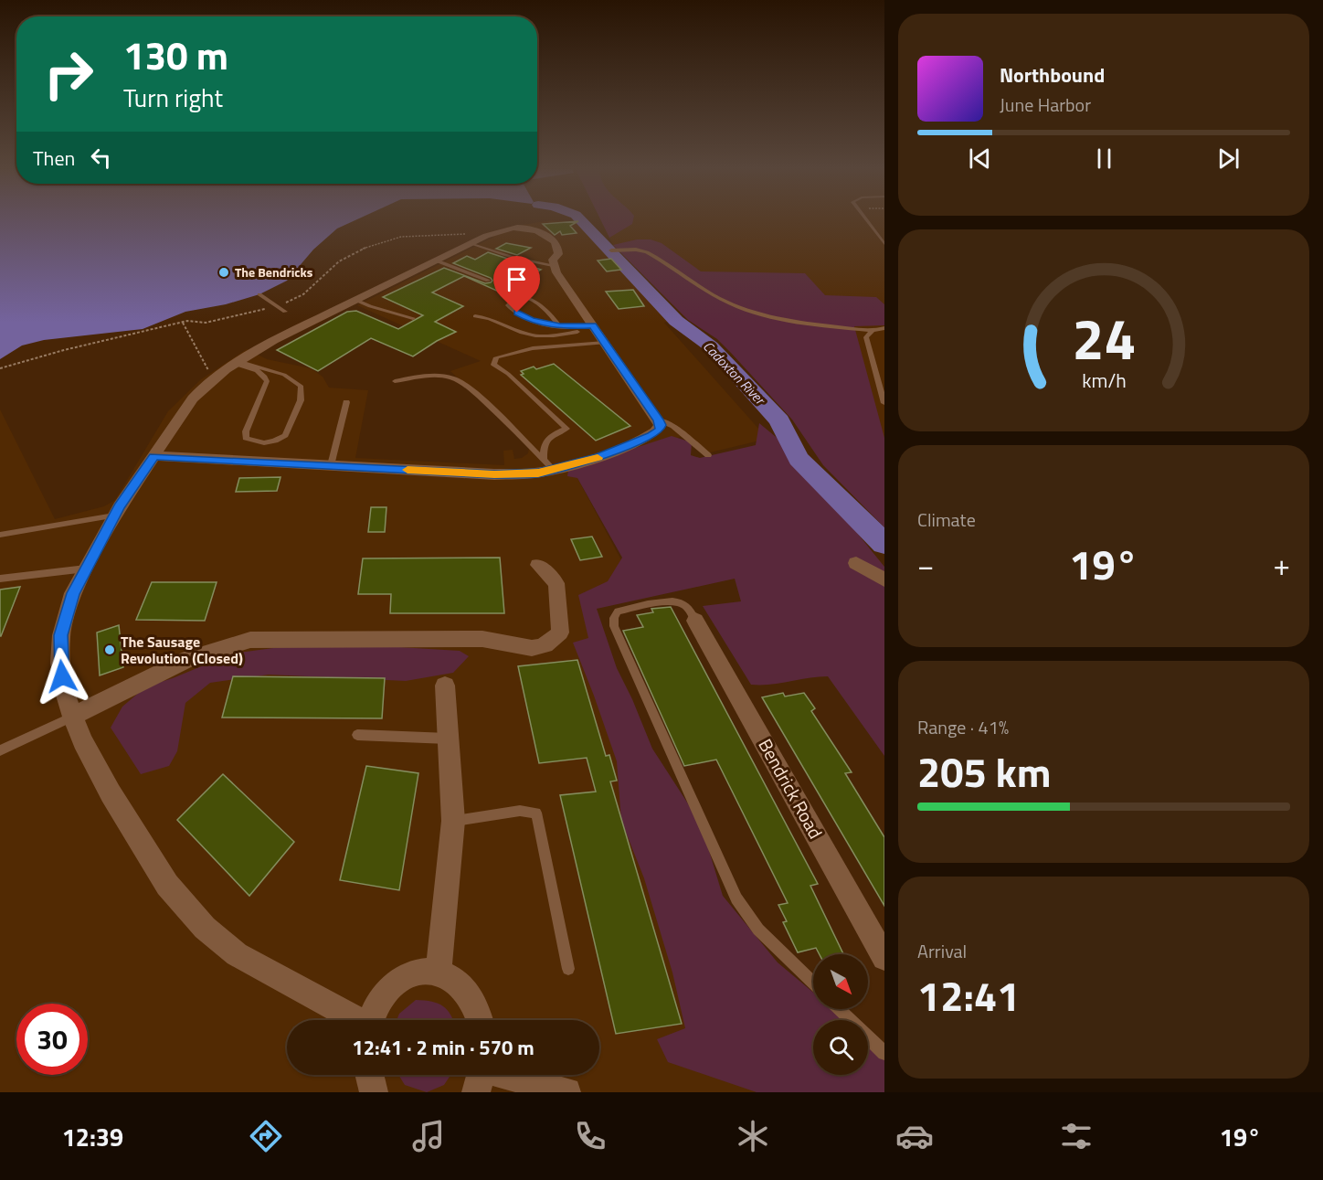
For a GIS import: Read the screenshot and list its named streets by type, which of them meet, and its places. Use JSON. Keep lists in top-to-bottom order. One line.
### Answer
{"streets":{"street":["Bendrick Road"]},"water":["Cadoxton River"],"places":["The Bendricks","The Sausage Revolution (Closed)"],"north":"bottom right","page":{"turn":["130 m","Turn right"],"song":["Northbound","June Harbor"],"then":"Then","tile":["Climate",["Range · 41%","205 km"],["Arrival","12:41"]],"heat":["−","19°","+"],"limit":"30","trip":"12:41 · 2 min · 570 m","tabs":["12:39","19°"],"gauge":["24","km/h"]}}
